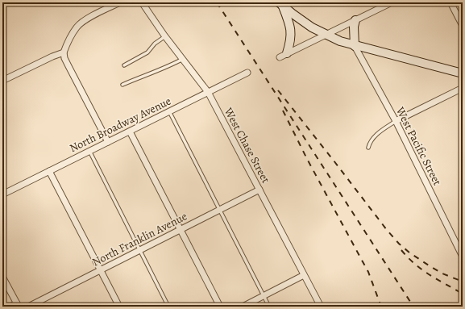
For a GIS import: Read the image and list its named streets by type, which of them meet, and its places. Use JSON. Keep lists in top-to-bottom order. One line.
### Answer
{"streets":{"street":["North Broadway Avenue","West Chase Street","West Pacific Street","North Franklin Avenue"]},"crossings":[["North Broadway Avenue","West Chase Street"],["West Chase Street","North Franklin Avenue"]]}
